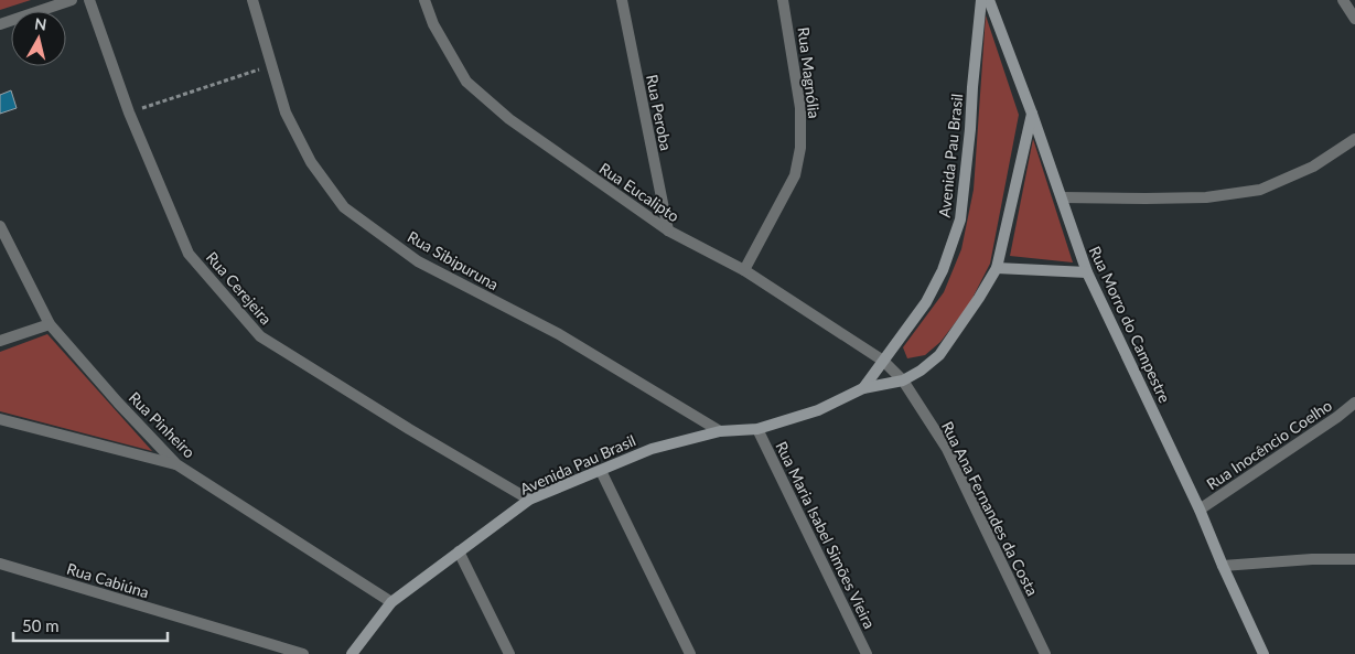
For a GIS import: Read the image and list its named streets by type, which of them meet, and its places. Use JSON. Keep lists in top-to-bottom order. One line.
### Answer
{"streets":{"street":["Rua Magnólia","Rua Peroba","Avenida Pau Brasil","Rua Eucalipto","Rua Sibipuruna","Rua Cerejeira","Rua Morro do Campestre","Rua Pinheiro","Rua Inocêncio Coelho","Rua Ana Fernandes da Costa","Rua Maria Isabel Simões Vieira","Rua Cabiúna"]},"crossings":[["Rua Magnólia","Rua Eucalipto"],["Rua Peroba","Rua Eucalipto"],["Avenida Pau Brasil","Rua Eucalipto"],["Avenida Pau Brasil","Rua Sibipuruna"],["Avenida Pau Brasil","Rua Cerejeira"],["Avenida Pau Brasil","Rua Morro do Campestre"],["Avenida Pau Brasil","Rua Pinheiro"],["Avenida Pau Brasil","Rua Ana Fernandes da Costa"],["Avenida Pau Brasil","Rua Maria Isabel Simões Vieira"],["Rua Eucalipto","Rua Ana Fernandes da Costa"],["Rua Morro do Campestre","Rua Inocêncio Coelho"]],"scale_bar":"50 m","north":"top"}
